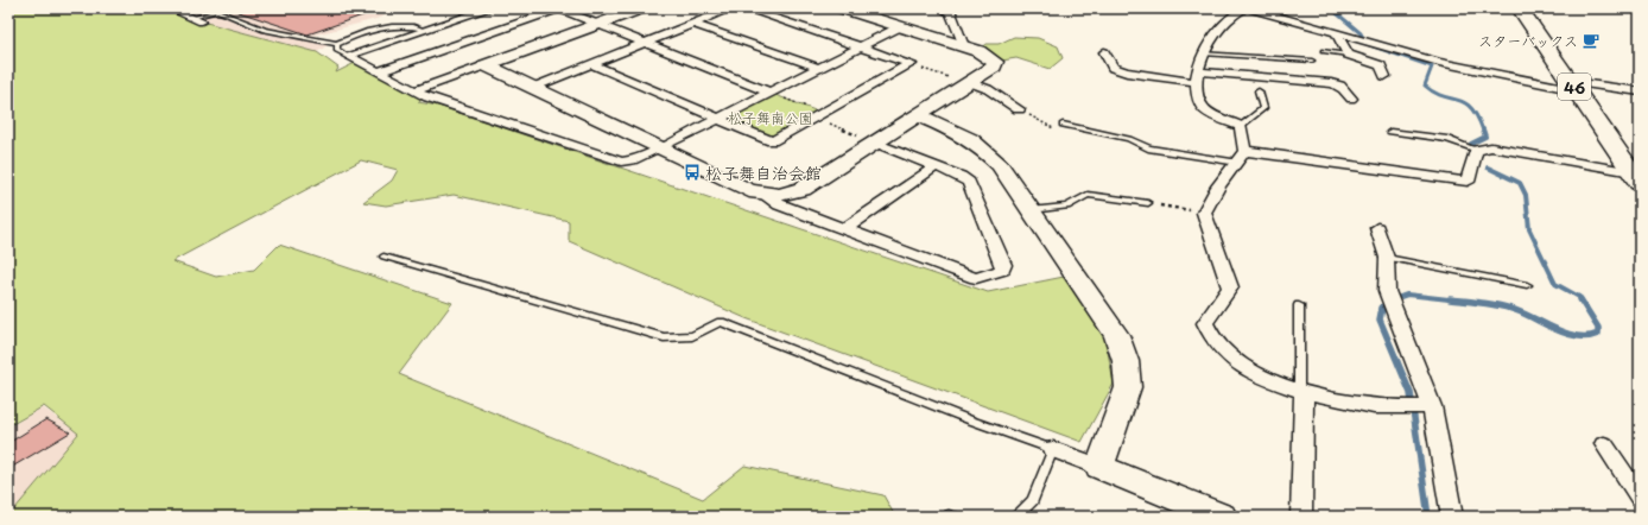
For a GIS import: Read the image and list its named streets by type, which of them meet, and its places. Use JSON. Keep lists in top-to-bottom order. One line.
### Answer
{"streets":{"main road":["46"]},"parks":["松子舞南公園"],"places":{"cafe":["スターバックス"],"bus stop":["松子舞自治会館"]}}
